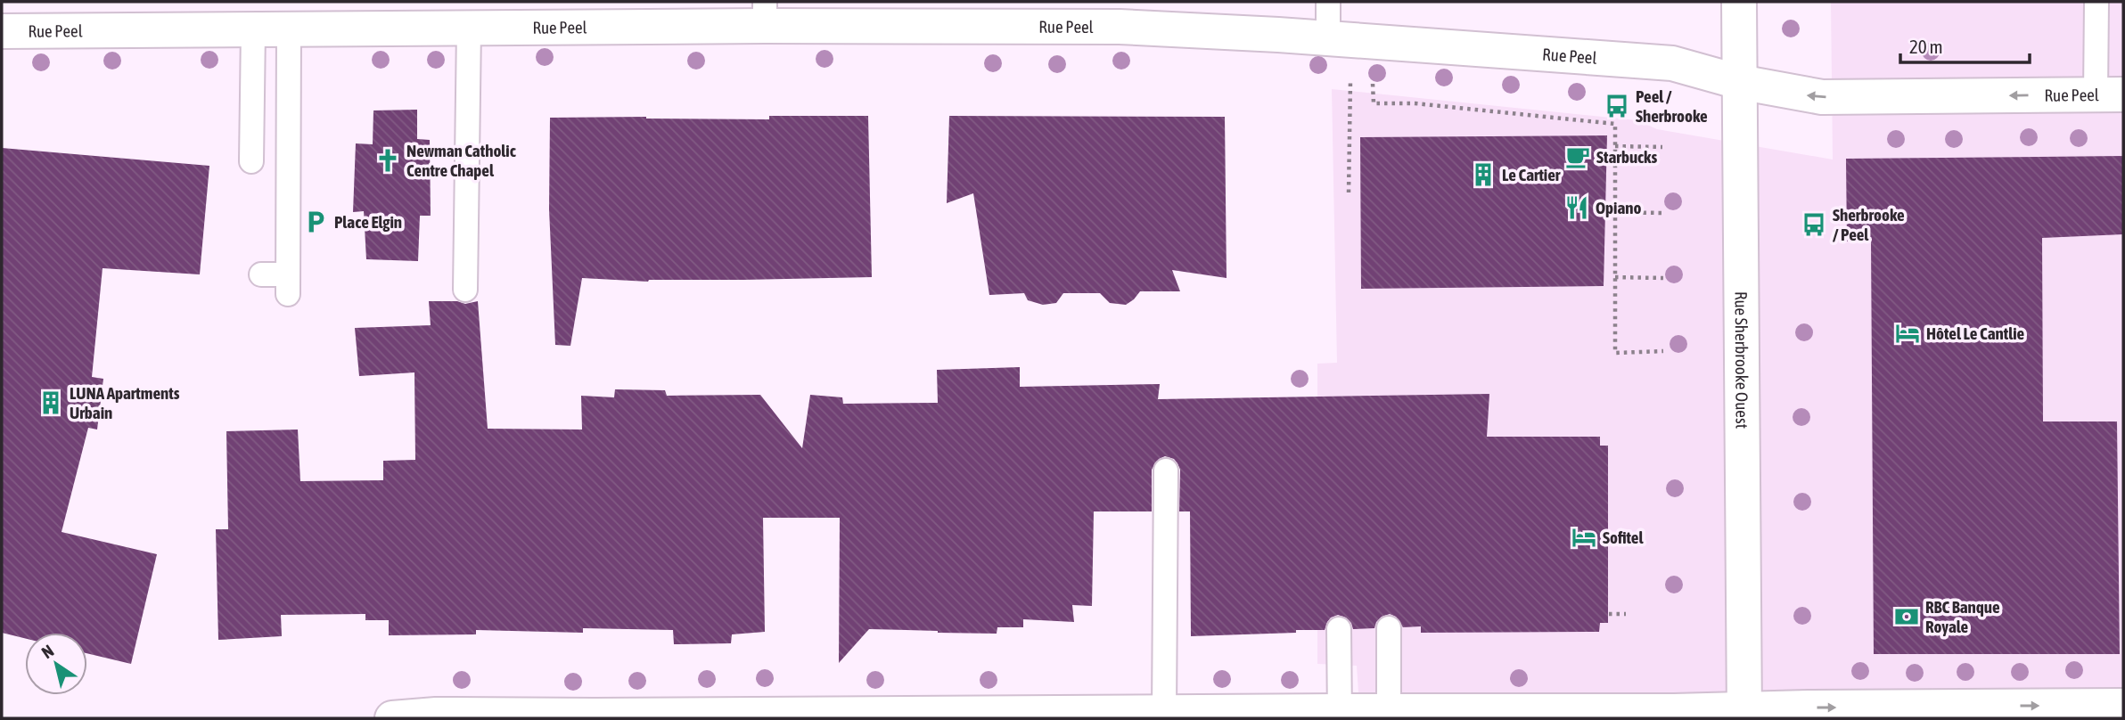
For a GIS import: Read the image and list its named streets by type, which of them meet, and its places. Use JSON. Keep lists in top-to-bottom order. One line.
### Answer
{"streets":{"street":["Rue Peel","Rue Sherbrooke Ouest"]},"crossings":[["Rue Peel","Rue Sherbrooke Ouest"]],"places":{"bus stop":["Peel / Sherbrooke","Sherbrooke / Peel"],"cafe":["Starbucks"],"church":["Newman Catholic Centre Chapel"],"building":["Le Cartier","LUNA Apartments Urbain"],"restaurant":["Opiano"],"parking":["Place Elgin"],"hotel":["Hôtel Le Cantlie","Sofitel"],"bank":["RBC Banque Royale"]},"scale_bar":"20 m","north":"top left"}
